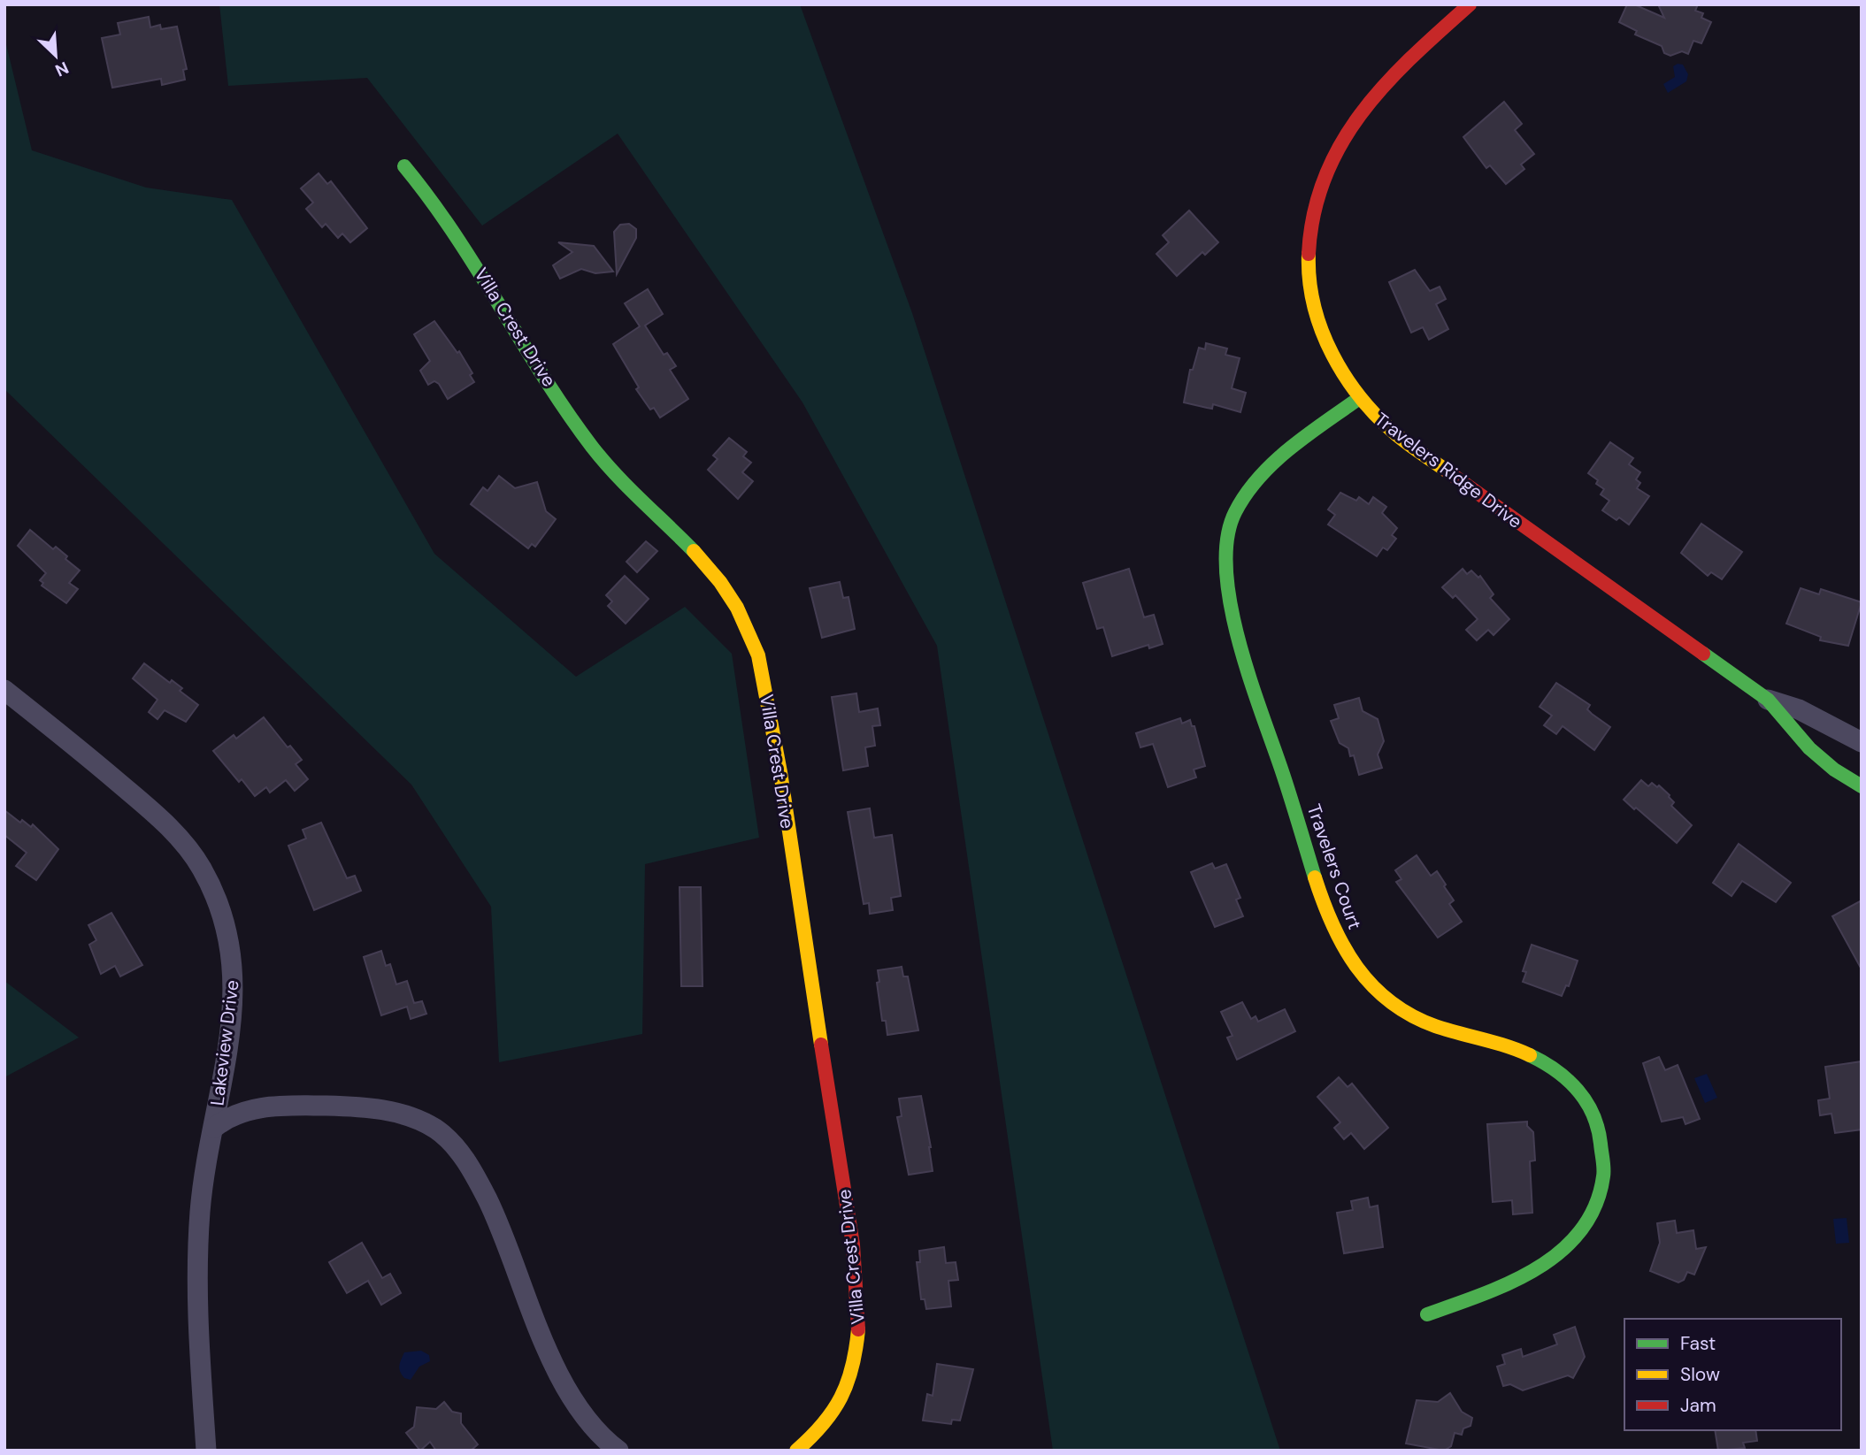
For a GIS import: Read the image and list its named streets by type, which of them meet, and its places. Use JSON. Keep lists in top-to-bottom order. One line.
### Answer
{"streets":{"street":["Villa Crest Drive","Travelers Ridge Drive","Travelers Court","Lakeview Drive"]},"crossings":[["Travelers Ridge Drive","Travelers Court"]],"legend":["Fast","Slow","Jam"],"north":"bottom right"}
